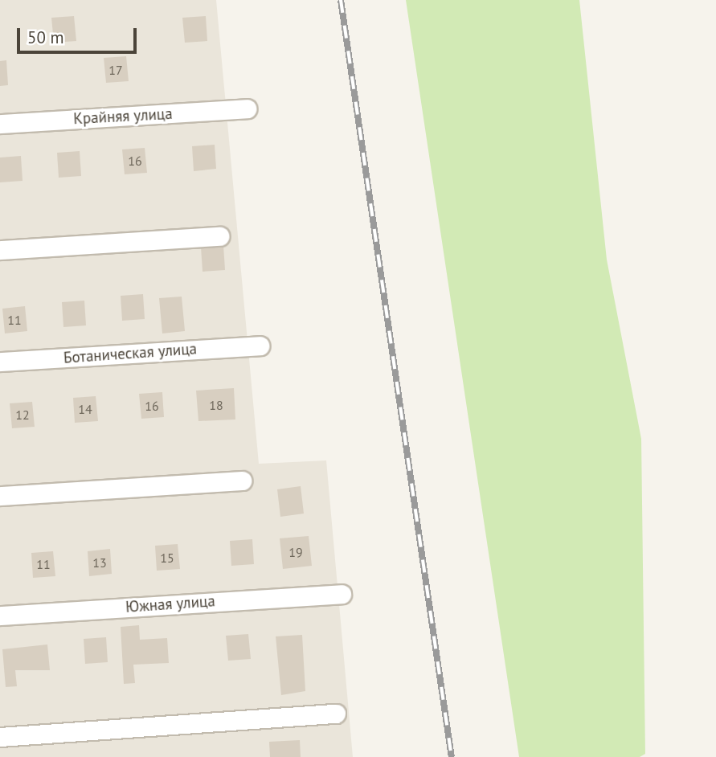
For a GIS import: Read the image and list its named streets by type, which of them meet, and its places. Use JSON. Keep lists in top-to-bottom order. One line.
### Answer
{"streets":{"street":["Крайняя улица","Ботаническая улица","Южная улица"]},"house_numbers":["17","16","11","18","16","14","12","19","15","13","11"],"scale_bar":"50 m"}
